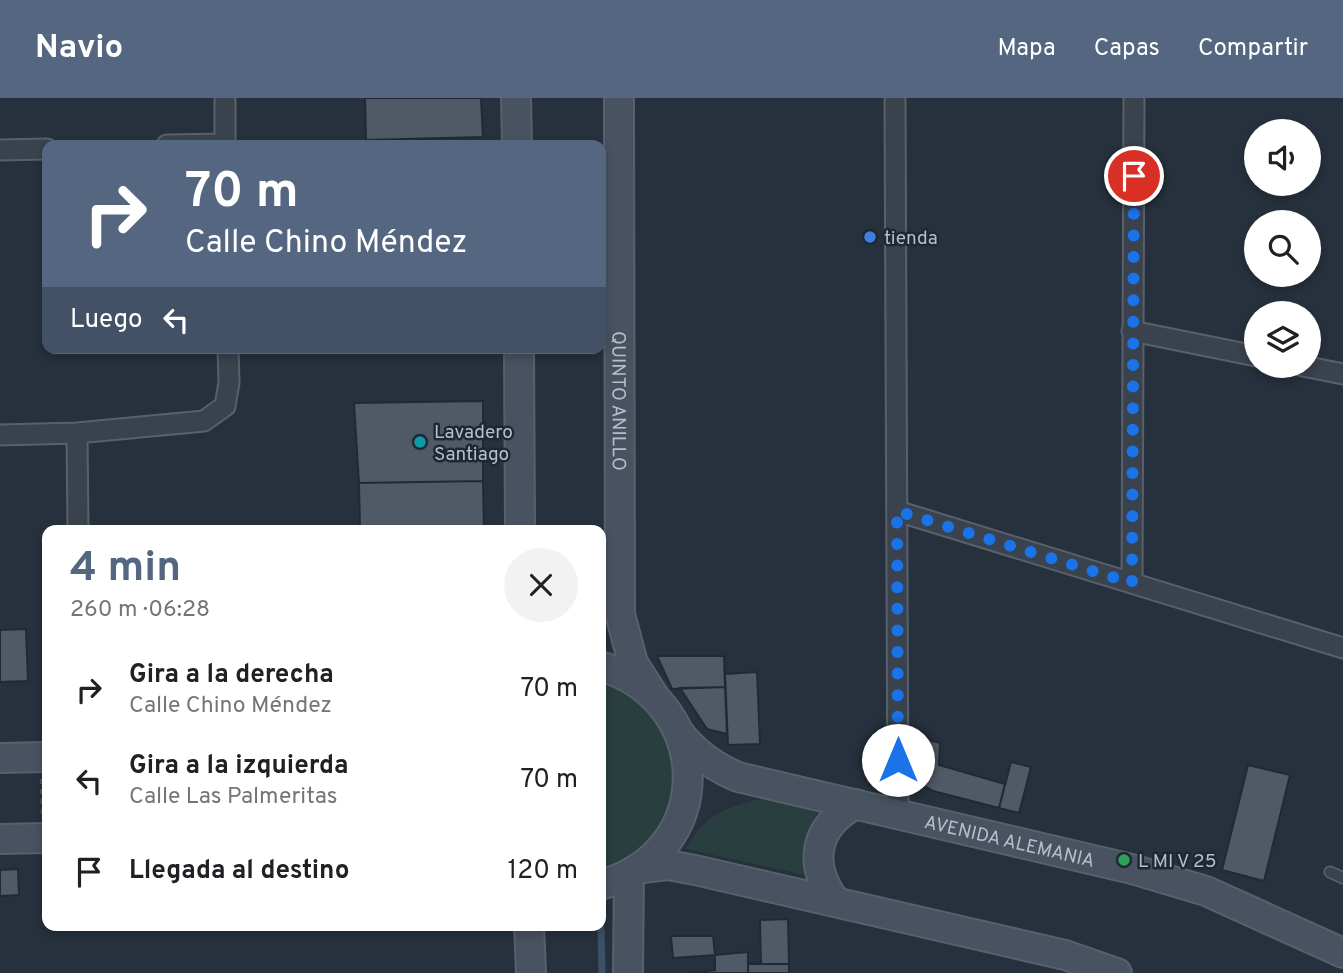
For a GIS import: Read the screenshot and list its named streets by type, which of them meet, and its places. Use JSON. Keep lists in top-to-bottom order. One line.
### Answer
{"streets":{"main road":["QUINTO ANILLO","AVENIDA ALEMANIA"]},"places":["tienda","Lavadero Santiago","L MI V 25"],"page":{"header":"Navio","nav":["Mapa","Capas","Compartir"],"turn":["70 m","Calle Chino Méndez"],"then":"Luego","heading":["4 min","260 m · 06:28"],"list":[{"name":"Gira a la derecha","note":"Calle Chino Méndez","value":"70 m"},{"name":"Gira a la izquierda","note":"Calle Las Palmeritas","value":"70 m"},{"name":"Llegada al destino","value":"120 m"}]}}
